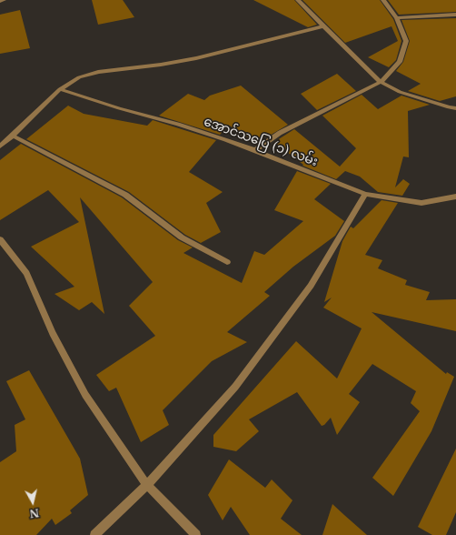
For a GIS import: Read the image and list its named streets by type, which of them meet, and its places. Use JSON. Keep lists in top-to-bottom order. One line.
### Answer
{"streets":{"street":["အောင်သပြေ (၁) လမ်း"]},"north":"bottom"}
